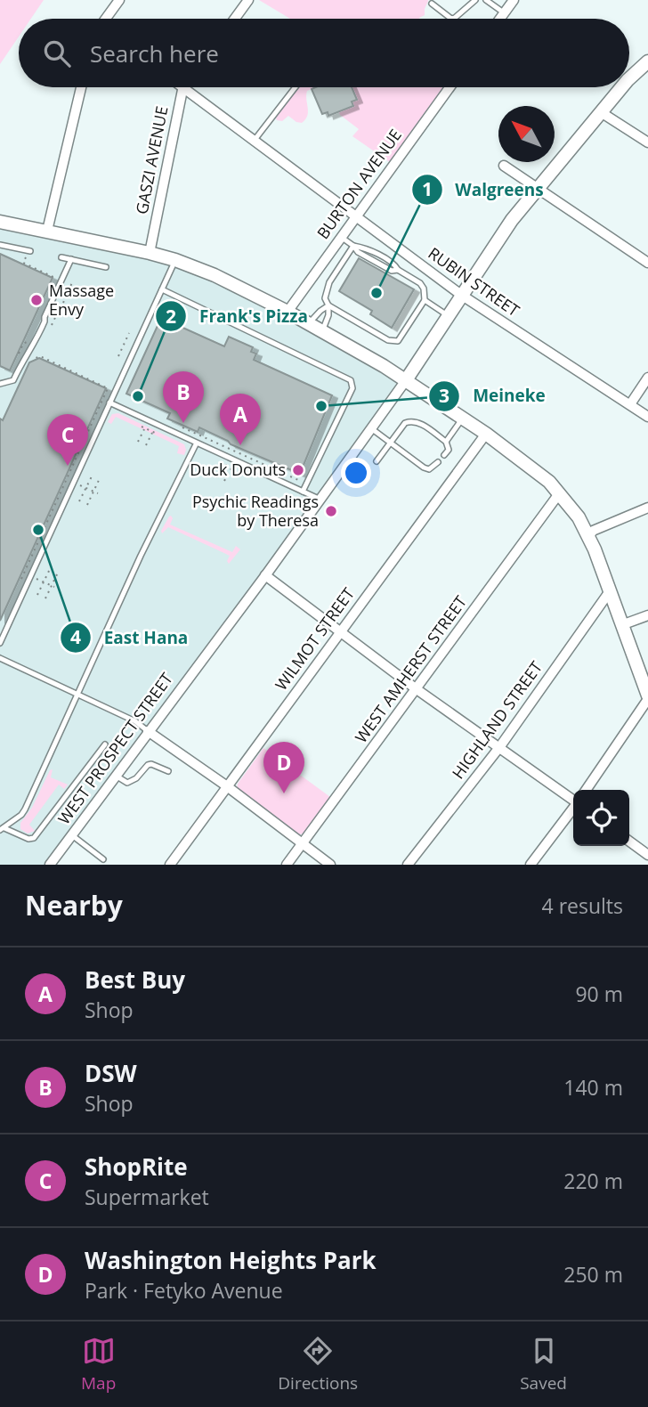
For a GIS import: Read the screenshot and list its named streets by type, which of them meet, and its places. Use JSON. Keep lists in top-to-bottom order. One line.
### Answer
{"streets":{"street":["GASZI AVENUE","BURTON AVENUE","RUBIN STREET","WILMOT STREET","WEST AMHERST STREET","HIGHLAND STREET","WEST PROSPECT STREET"]},"crossings":[["GASZI AVENUE","RUBIN STREET"],["BURTON AVENUE","RUBIN STREET"]],"places":["Walgreens","Massage Envy","Frank's Pizza","Meineke","Duck Donuts","Psychic Readings by Theresa","East Hana"],"north":"top left","page":{"search":"Search here","pins":["B","A","C","D"],"heading":["Nearby","4 results"],"list":[{"mark":"A","name":"Best Buy","note":"Shop","value":"90 m"},{"mark":"B","name":"DSW","note":"Shop","value":"140 m"},{"mark":"C","name":"ShopRite","note":"Supermarket","value":"220 m"},{"mark":"D","name":"Washington Heights Park","note":"Park · Fetyko Avenue","value":"250 m"}],"nav":["Map","Directions","Saved"]}}
